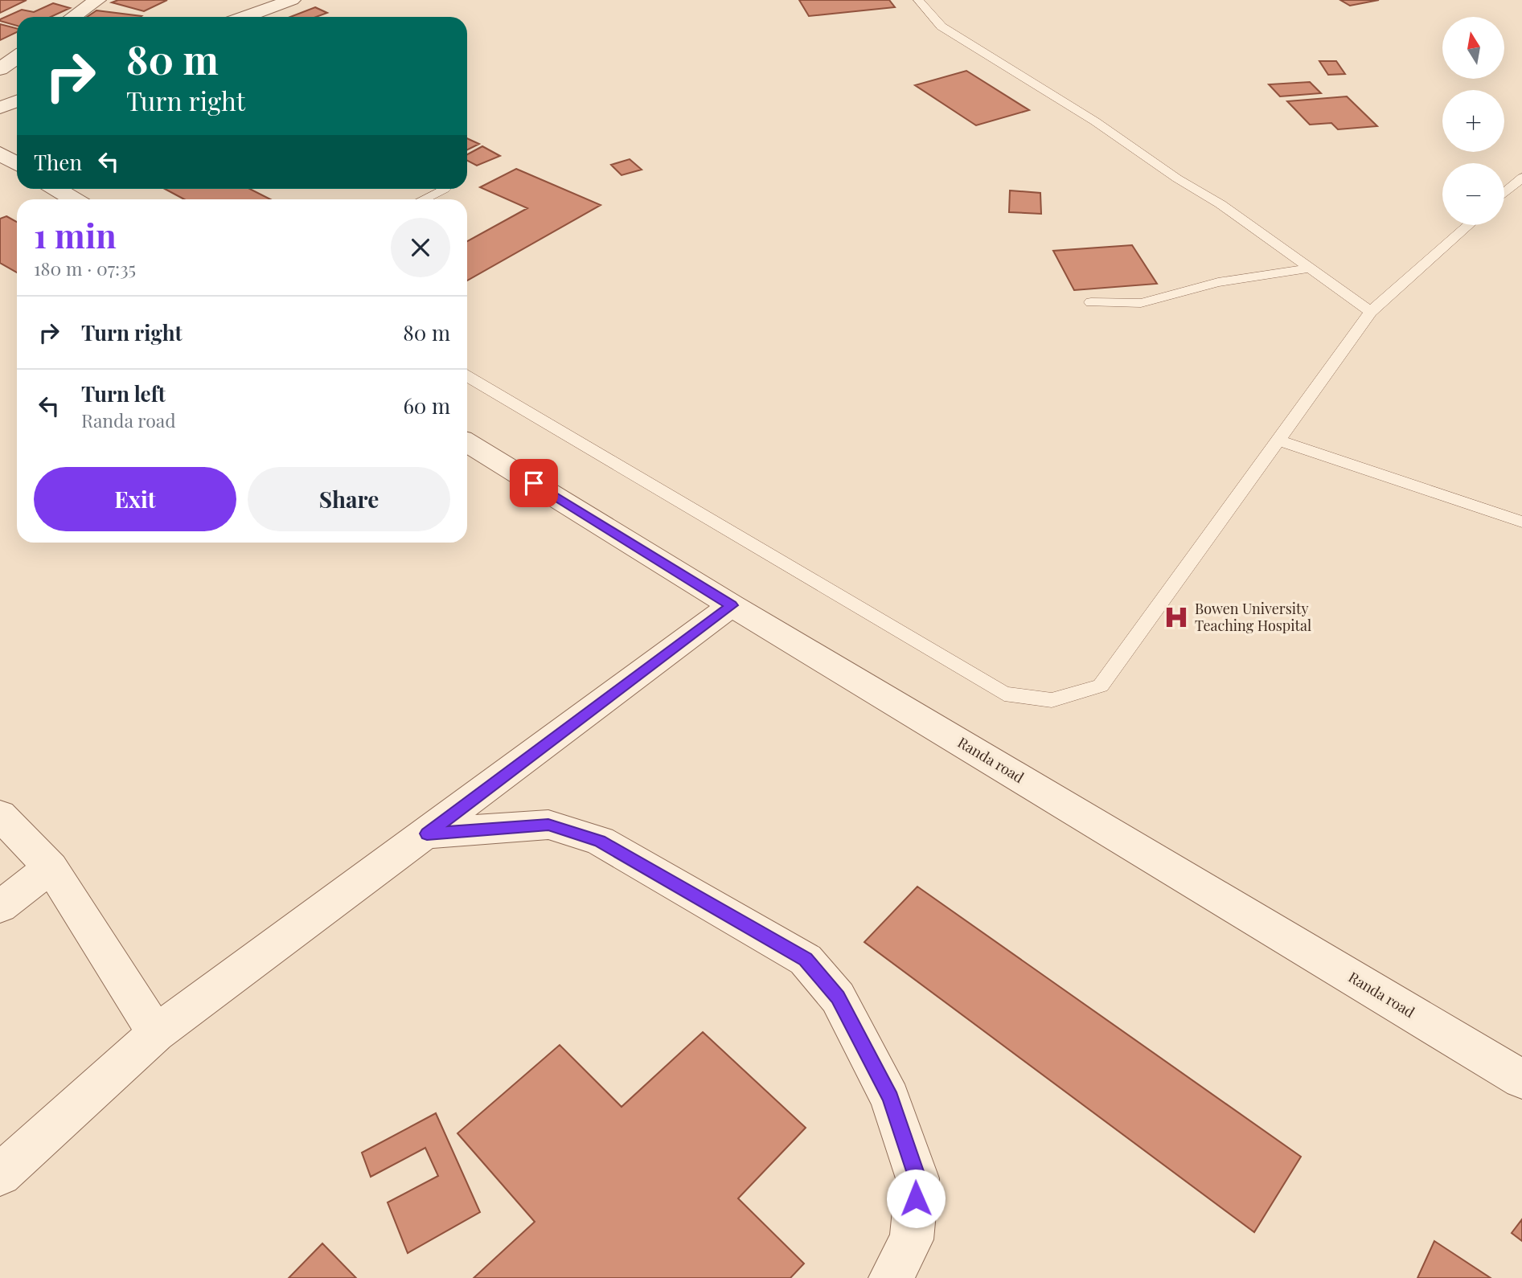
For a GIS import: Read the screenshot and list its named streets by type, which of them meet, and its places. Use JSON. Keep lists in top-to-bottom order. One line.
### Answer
{"streets":{"street":["Randa road"]},"places":{"hospital":["Bowen University Teaching Hospital"]},"north":"top","page":{"map_buttons":["+","−"],"turn":["80 m","Turn right"],"then":"Then","heading":["1 min","180 m · 07:35"],"list":[{"name":"Turn right","value":"80 m"},{"name":"Turn left","note":"Randa road","value":"60 m"}],"buttons":["Exit","Share"]}}
